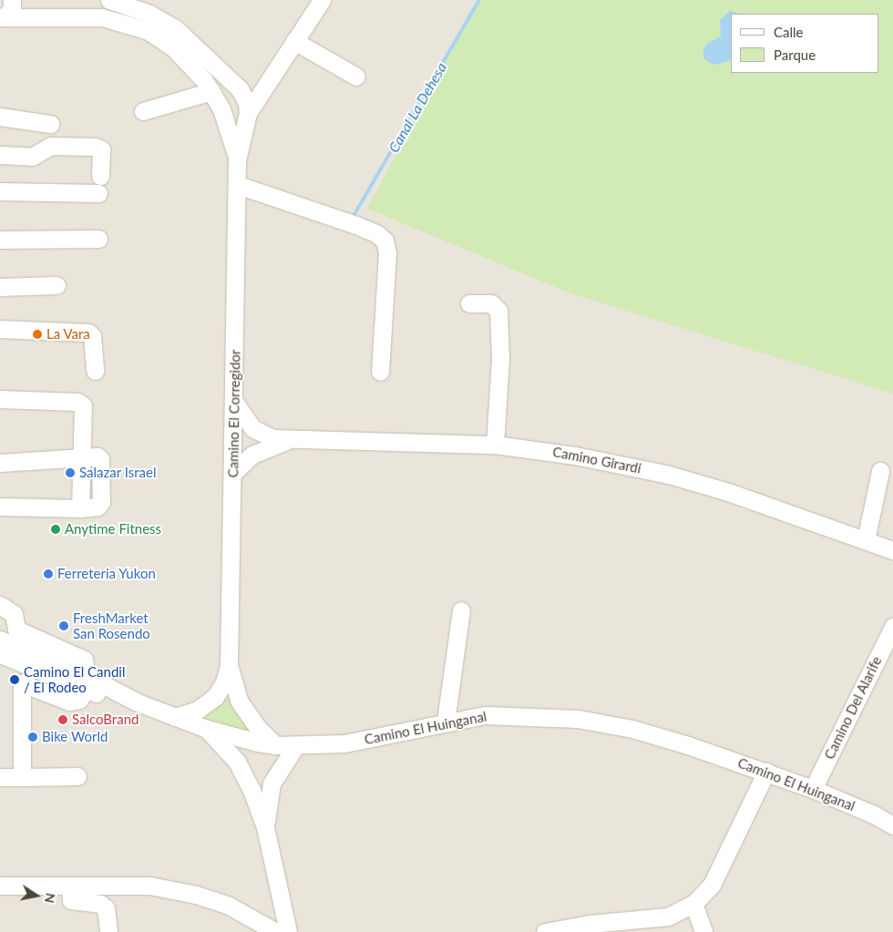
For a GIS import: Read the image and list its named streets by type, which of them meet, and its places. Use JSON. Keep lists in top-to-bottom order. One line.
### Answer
{"streets":{"street":["Camino El Corregidor","Camino Girardi","Camino Del Alarife","Camino El Huinganal"]},"crossings":[["Camino El Corregidor","Camino Girardi"],["Camino El Corregidor","Camino El Huinganal"],["Camino Del Alarife","Camino El Huinganal"]],"water":["Canal La Dehesa"],"places":["La Vara","Salazar Israel","Anytime Fitness","Ferreteria Yukon","FreshMarket San Rosendo","Camino El Candil / El Rodeo","SalcoBrand","Bike World"],"legend":["Calle","Parque"],"north":"right"}
